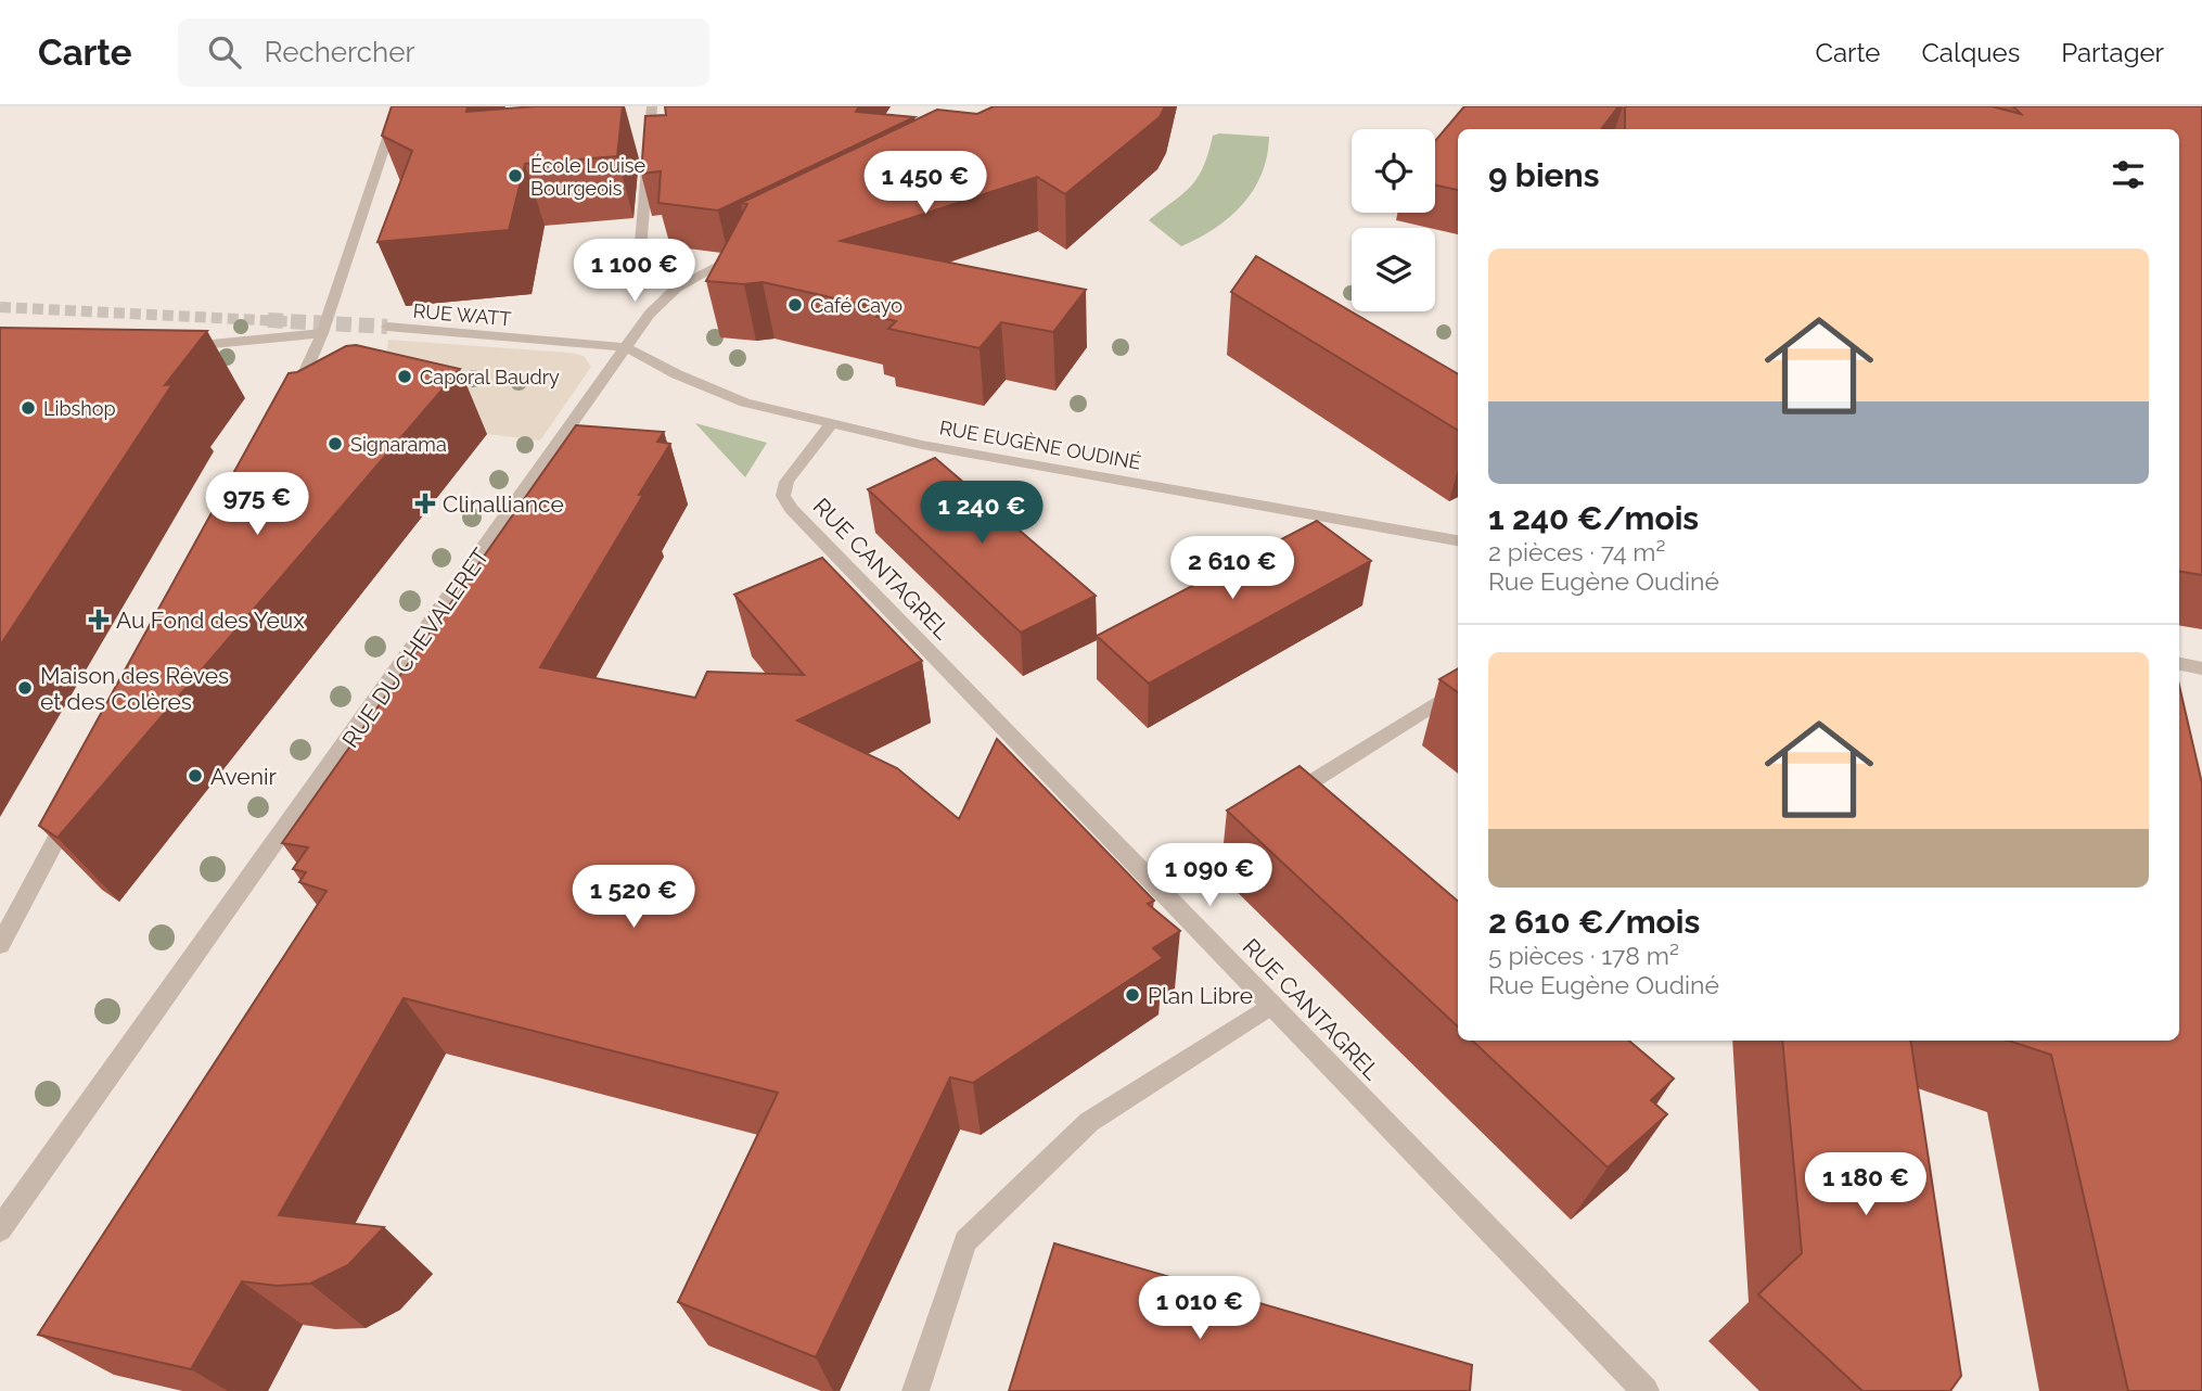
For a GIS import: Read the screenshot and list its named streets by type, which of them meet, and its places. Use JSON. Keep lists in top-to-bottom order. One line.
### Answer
{"streets":{"street":["RUE WATT","RUE EUGÈNE OUDINÉ","RUE CANTAGREL","RUE DU CHEVALERET"]},"crossings":[["RUE WATT","RUE EUGÈNE OUDINÉ"],["RUE WATT","RUE DU CHEVALERET"],["RUE EUGÈNE OUDINÉ","RUE CANTAGREL"],["RUE EUGÈNE OUDINÉ","RUE DU CHEVALERET"]],"places":{"other":["École Louise Bourgeois","Café Cayo","Caporal Baudry","Libshop","Signarama","Maison des Rêves et des Colères","Avenir","Plan Libre"],"health":["Clinalliance","Au Fond des Yeux"]},"page":{"header":"Carte","search":"Rechercher","nav":["Carte","Calques","Partager"],"heading":"9 biens","price":["1 450 €","1 100 €","975 €","1 240 €","2 610 €","1 090 €","1 520 €","1 180 €","1 010 €"],"list":[{"name":"1 240 €/mois","note":"2 pièces · 74 m² · Rue Eugène Oudiné"},{"name":"2 610 €/mois","note":"5 pièces · 178 m² · Rue Eugène Oudiné"}]}}
